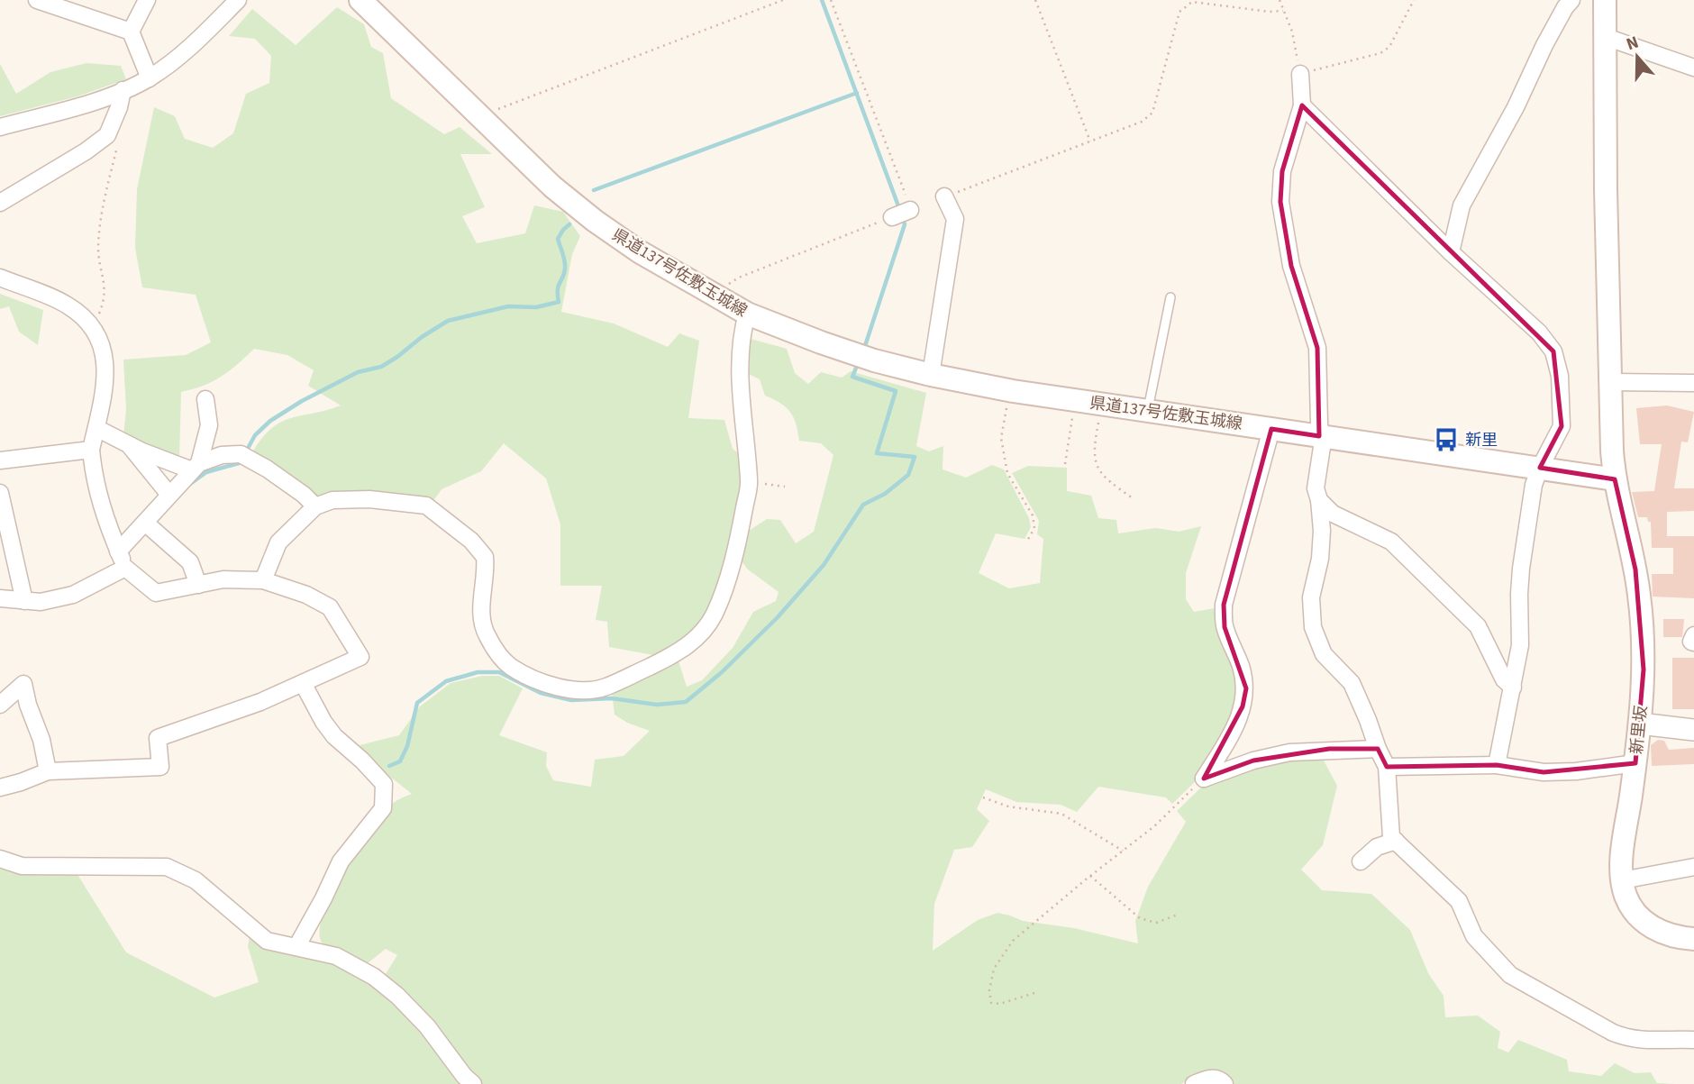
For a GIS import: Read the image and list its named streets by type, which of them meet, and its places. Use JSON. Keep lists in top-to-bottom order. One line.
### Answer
{"streets":{"main road":["県道137号佐敷玉城線","新里坂"]},"crossings":[["県道137号佐敷玉城線","新里坂"]],"places":{"bus stop":["新里"]},"north":"top"}
